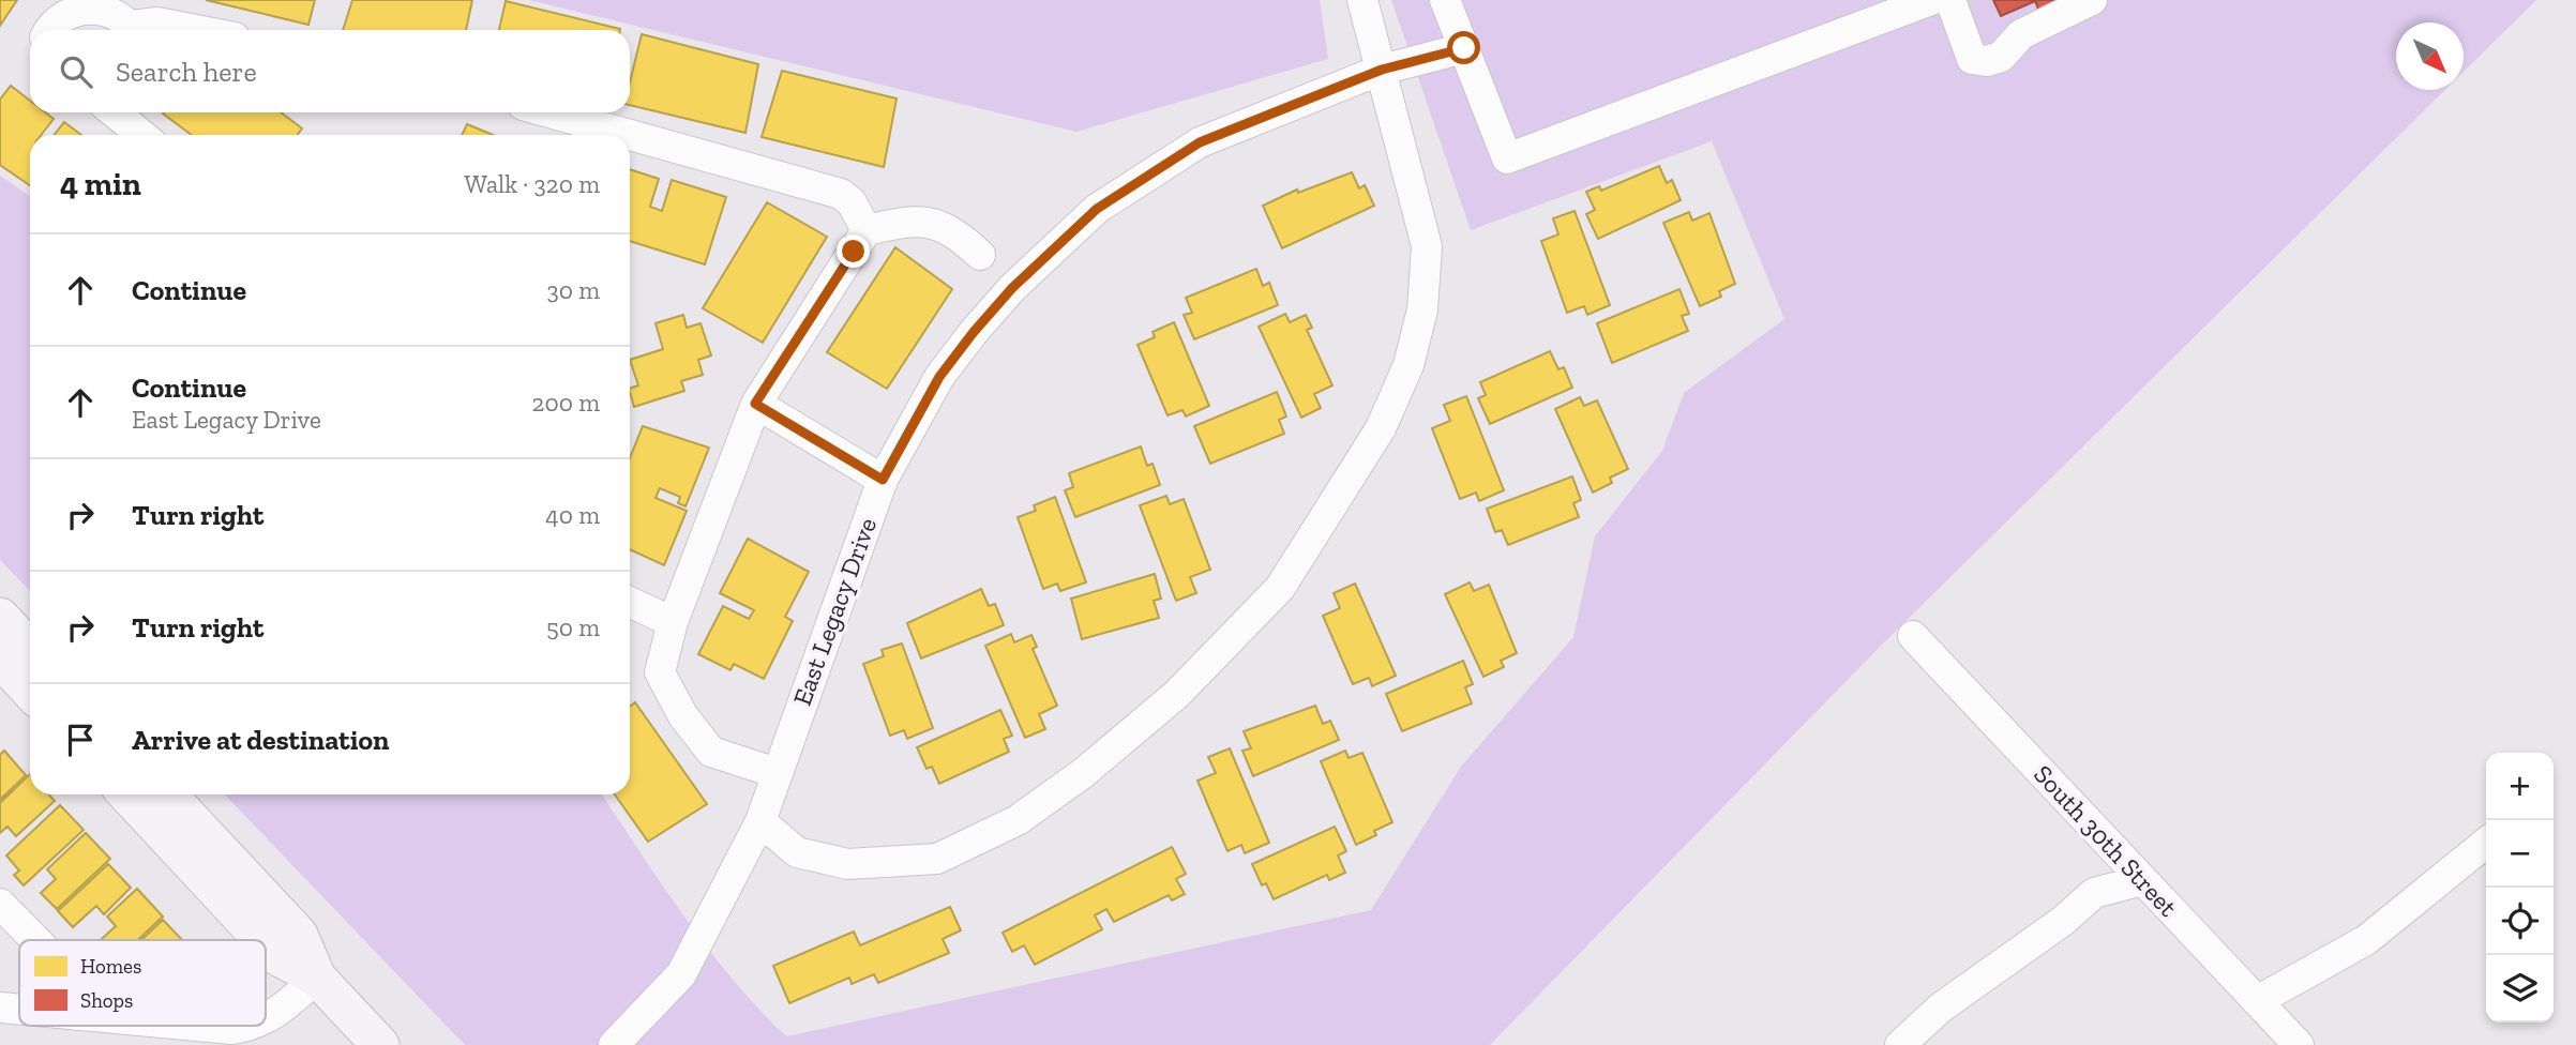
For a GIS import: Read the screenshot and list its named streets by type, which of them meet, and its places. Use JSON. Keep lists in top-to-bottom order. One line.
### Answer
{"streets":{"street":["East Legacy Drive","South 30th Street"]},"legend":["Homes","Shops"],"north":"bottom right","page":{"search":"Search here","heading":["4 min","Walk · 320 m"],"list":[["Continue","30 m"],["Continue","East Legacy Drive","200 m"],["Turn right","40 m"],["Turn right","50 m"],"Arrive at destination"],"map_buttons":["+","−"]}}
